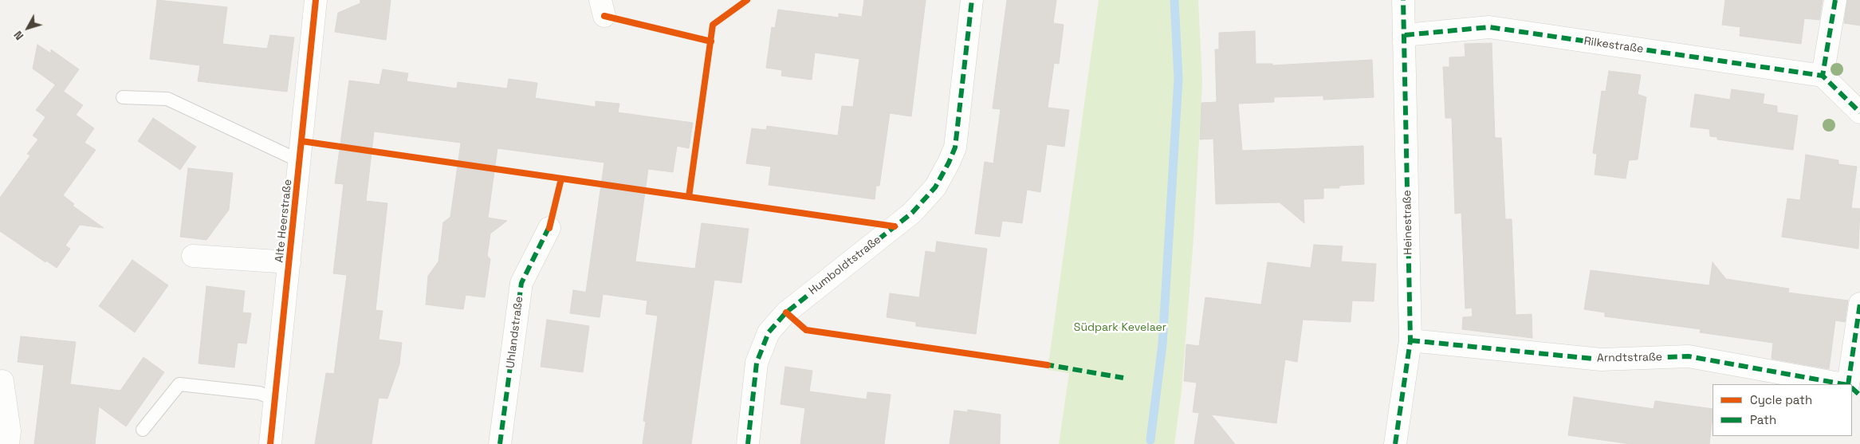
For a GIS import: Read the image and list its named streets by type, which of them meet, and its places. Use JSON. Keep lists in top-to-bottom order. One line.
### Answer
{"streets":{"street":["Rilkestraße","Alte Heerstraße","Heinestraße","Humboldtstraße","Uhlandstraße","Arndtstraße"]},"crossings":[["Rilkestraße","Heinestraße"],["Heinestraße","Arndtstraße"]],"parks":["Südpark Kevelaer"],"legend":["Cycle path","Path"],"north":"bottom left"}
